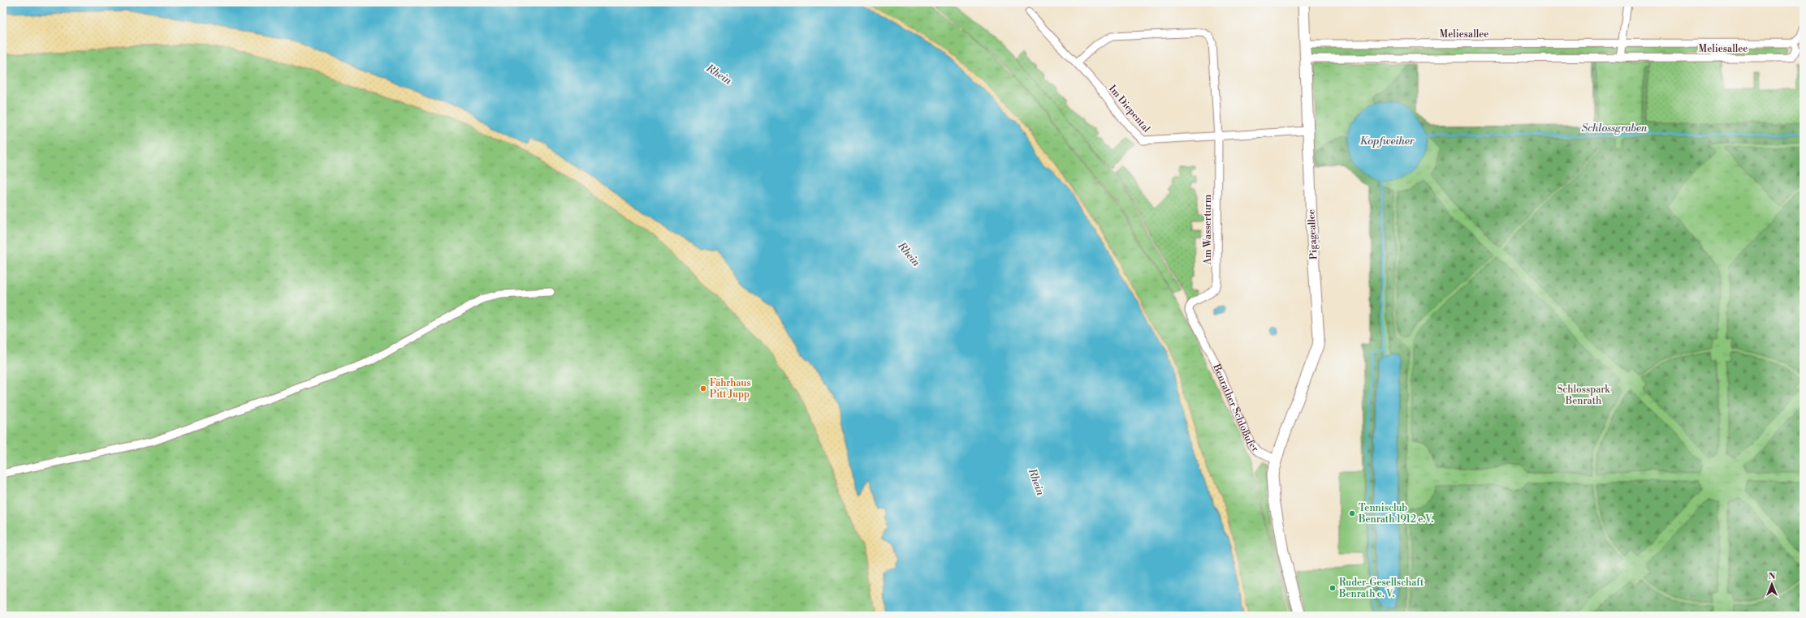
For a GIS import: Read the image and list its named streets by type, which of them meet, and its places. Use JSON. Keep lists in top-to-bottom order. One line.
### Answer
{"streets":{"street":["Meliesallee","Im Diepental","Am Wasserturm","Pigageallee","Benrather Schloßufer"]},"crossings":[["Meliesallee","Pigageallee"],["Im Diepental","Am Wasserturm"],["Im Diepental","Pigageallee"],["Am Wasserturm","Benrather Schloßufer"],["Pigageallee","Benrather Schloßufer"]],"water":["Rhein","Schlossgraben","Kopfweiher"],"parks":["Schlosspark Benrath"],"places":["Fährhaus Pitt Jupp","Tennisclub Benrath 1912 e.V.","Ruder-Gesellschaft Benrath e. V."],"north":"top"}
